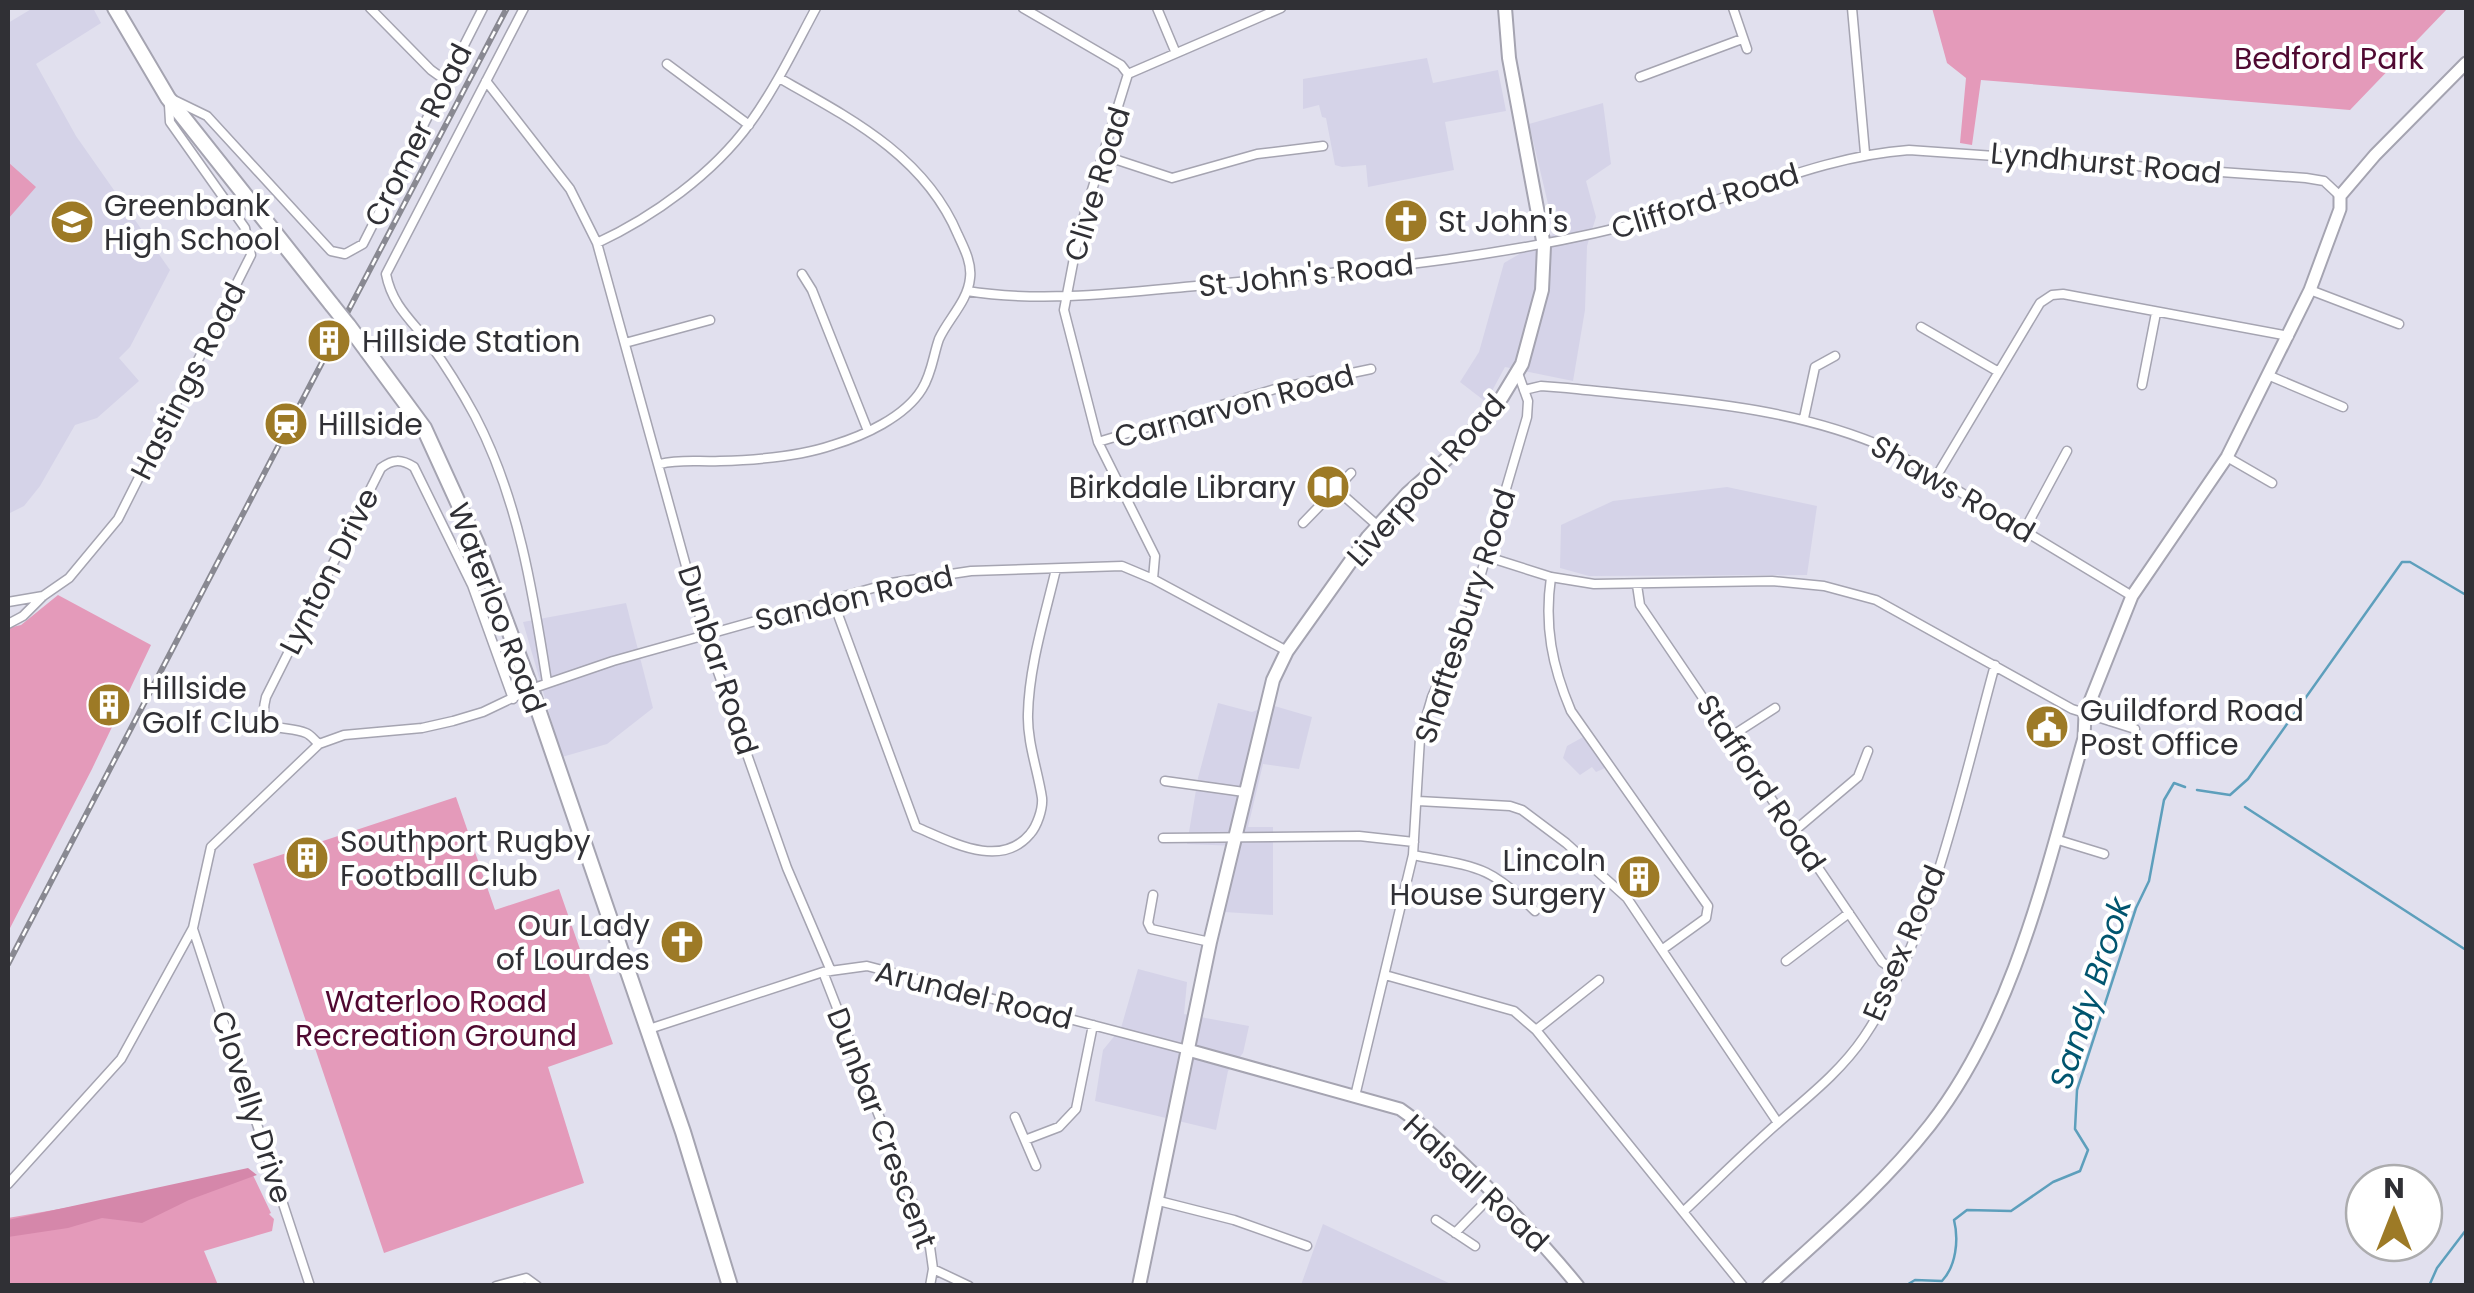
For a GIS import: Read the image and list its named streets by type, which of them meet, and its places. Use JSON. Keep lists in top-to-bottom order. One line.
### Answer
{"streets":{"highway":["Waterloo Road"],"main road":["Liverpool Road"],"street":["Cromer Road","Lyndhurst Road","Clive Road","Clifford Road","St John's Road","Hastings Road","Carnarvon Road","Shaws Road","Lynton Drive","Sandon Road","Shaftesbury Road","Dunbar Road","Stafford Road","Essex Road","Arundel Road","Clovelly Drive","Dunbar Crescent","Halsall Road"]},"crossings":[["Cromer Road","Hastings Road"],["Cromer Road","Waterloo Road"],["Lyndhurst Road","Clifford Road"],["Clive Road","St John's Road"],["Clive Road","Carnarvon Road"],["Clive Road","Sandon Road"],["Clifford Road","St John's Road"],["Clifford Road","Liverpool Road"],["St John's Road","Liverpool Road"],["Hastings Road","Waterloo Road"],["Liverpool Road","Sandon Road"],["Liverpool Road","Shaftesbury Road"],["Liverpool Road","Arundel Road"],["Liverpool Road","Halsall Road"],["Shaws Road","Shaftesbury Road"],["Lynton Drive","Sandon Road"],["Sandon Road","Waterloo Road"],["Sandon Road","Dunbar Road"],["Waterloo Road","Arundel Road"],["Shaftesbury Road","Halsall Road"],["Dunbar Road","Arundel Road"],["Dunbar Road","Dunbar Crescent"],["Stafford Road","Essex Road"],["Arundel Road","Dunbar Crescent"],["Arundel Road","Halsall Road"]],"water":["Sandy Brook"],"parks":["Bedford Park","Waterloo Road Recreation Ground"],"places":{"church":["St John's","Our Lady of Lourdes"],"school or university":["Greenbank High School"],"building":["Hillside Station","Hillside Golf Club","Southport Rugby Football Club","Lincoln House Surgery"],"station":["Hillside"],"library":["Birkdale Library"],"public building":["Guildford Road Post Office"]},"north":"top"}
